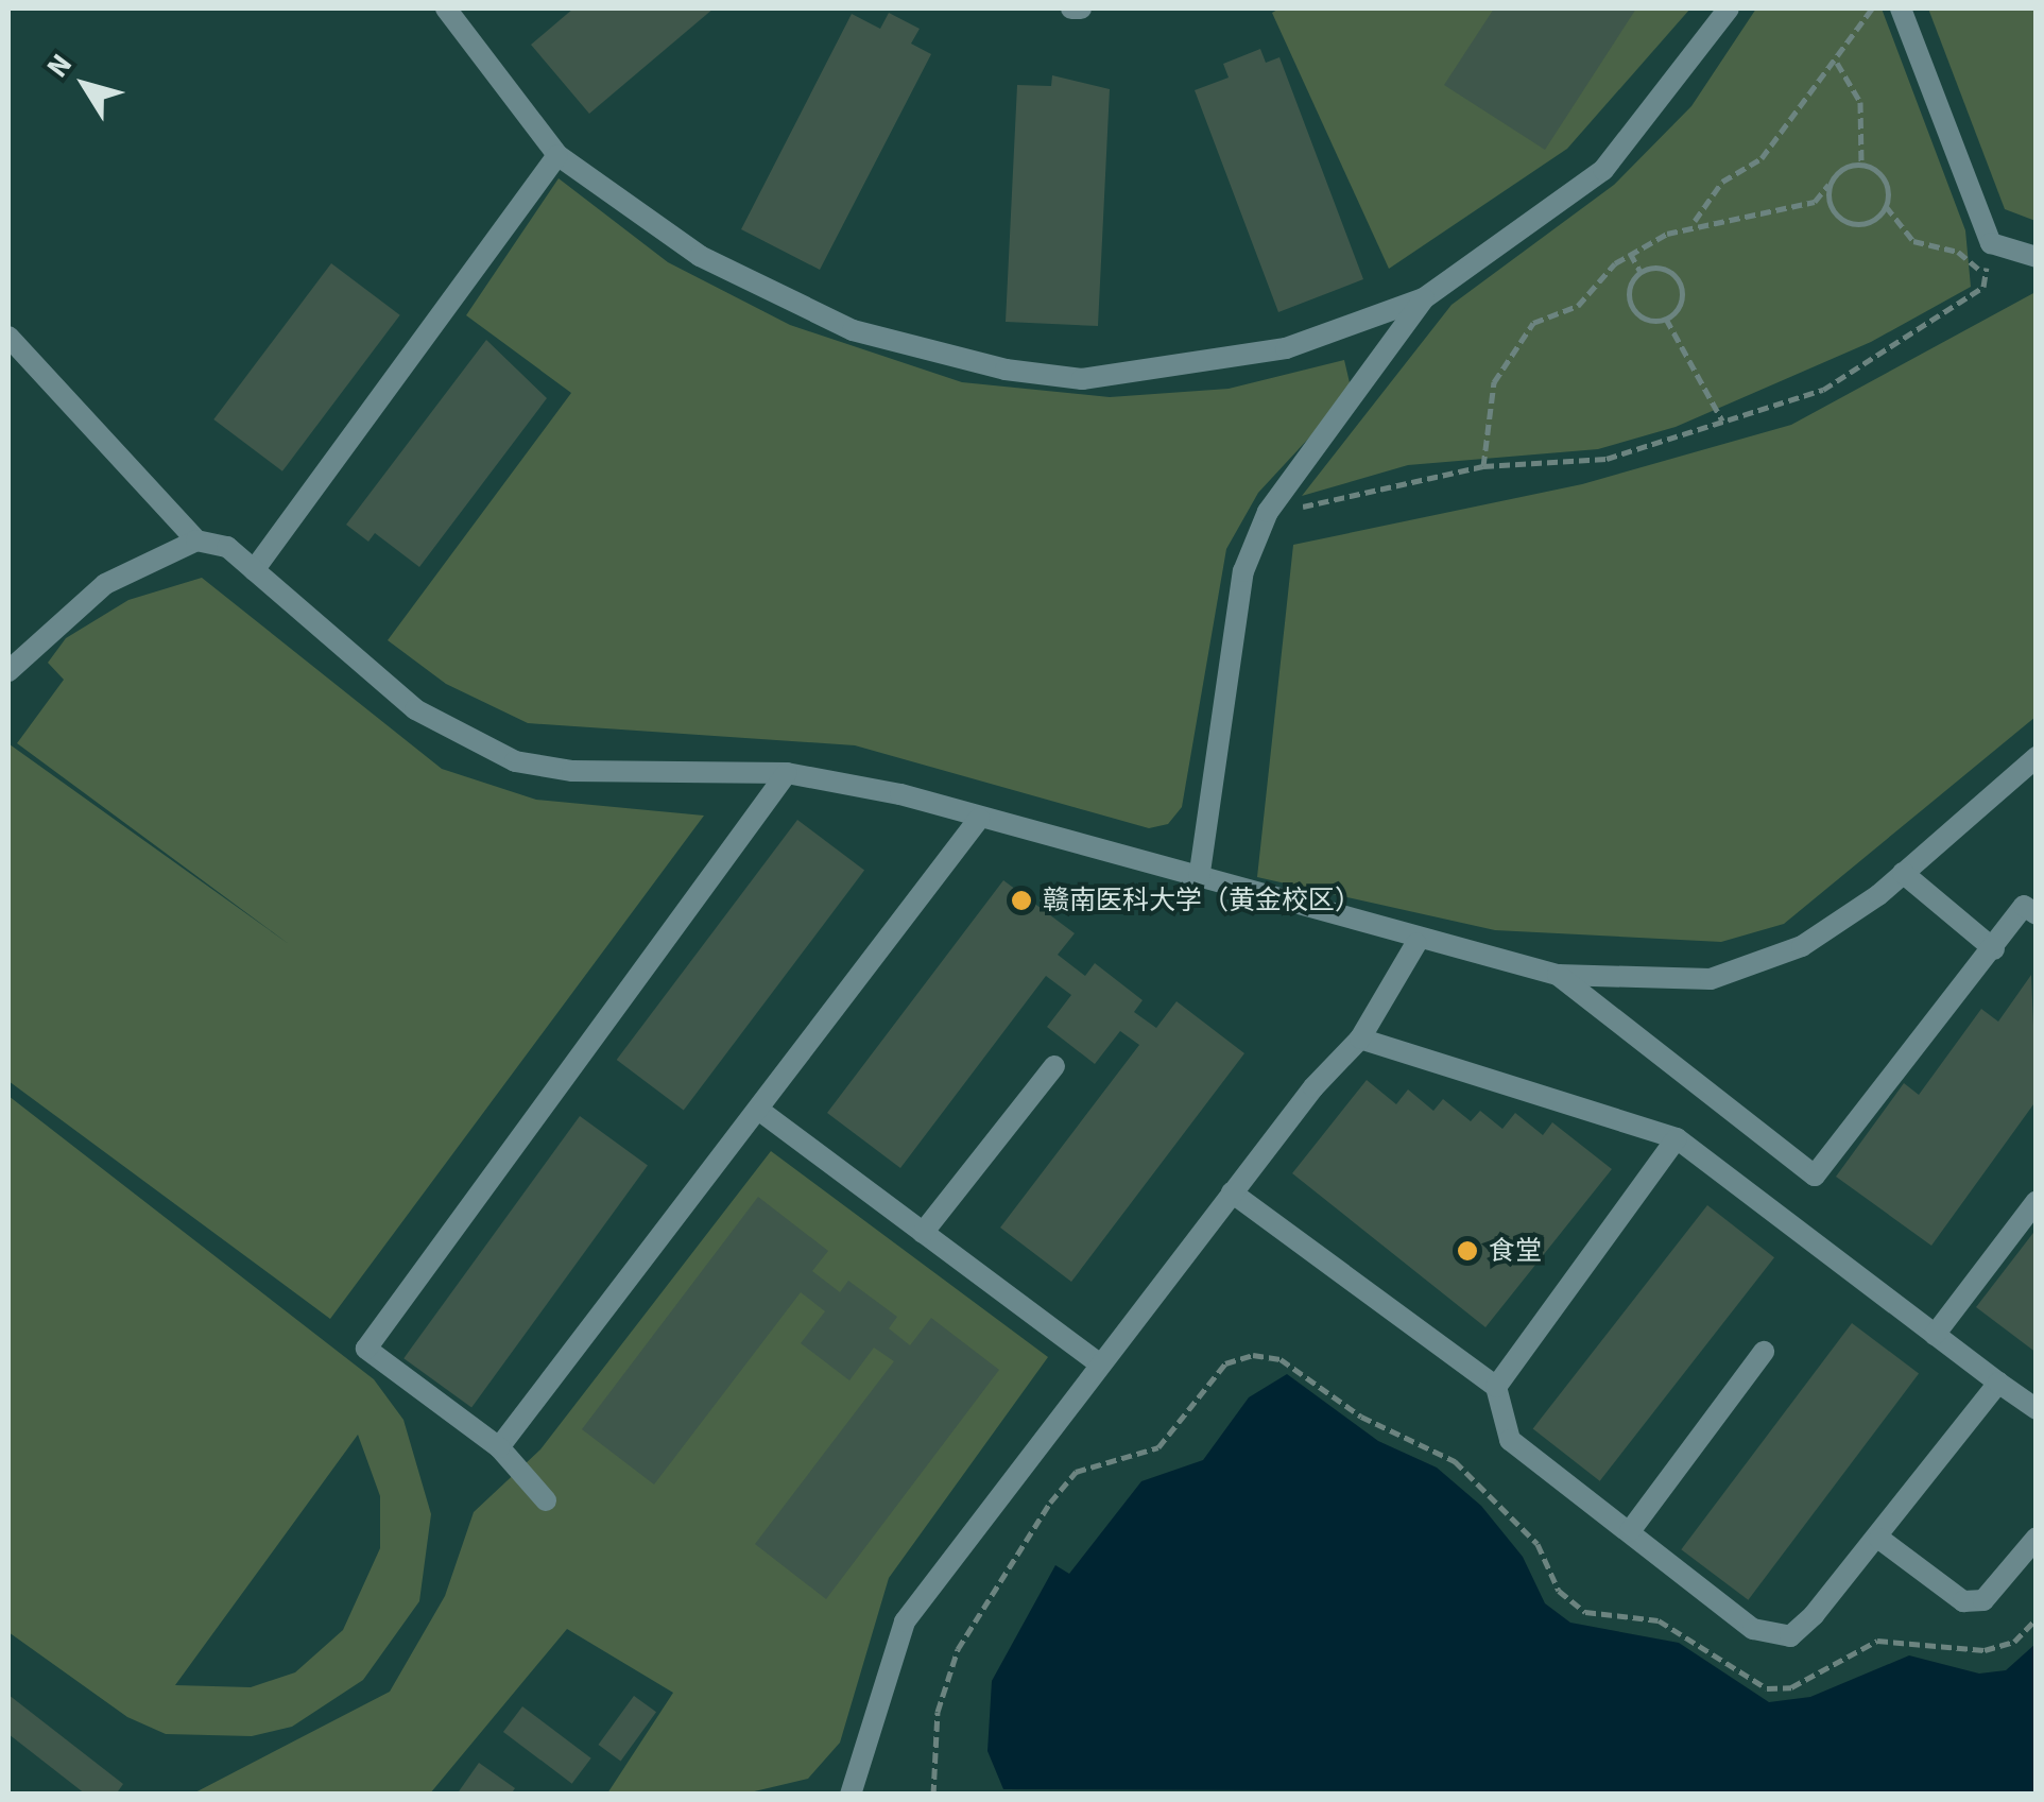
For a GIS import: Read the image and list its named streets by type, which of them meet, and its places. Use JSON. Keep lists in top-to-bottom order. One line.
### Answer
{"places":["赣南医科大学（黄金校区）","食堂"],"north":"top left"}
